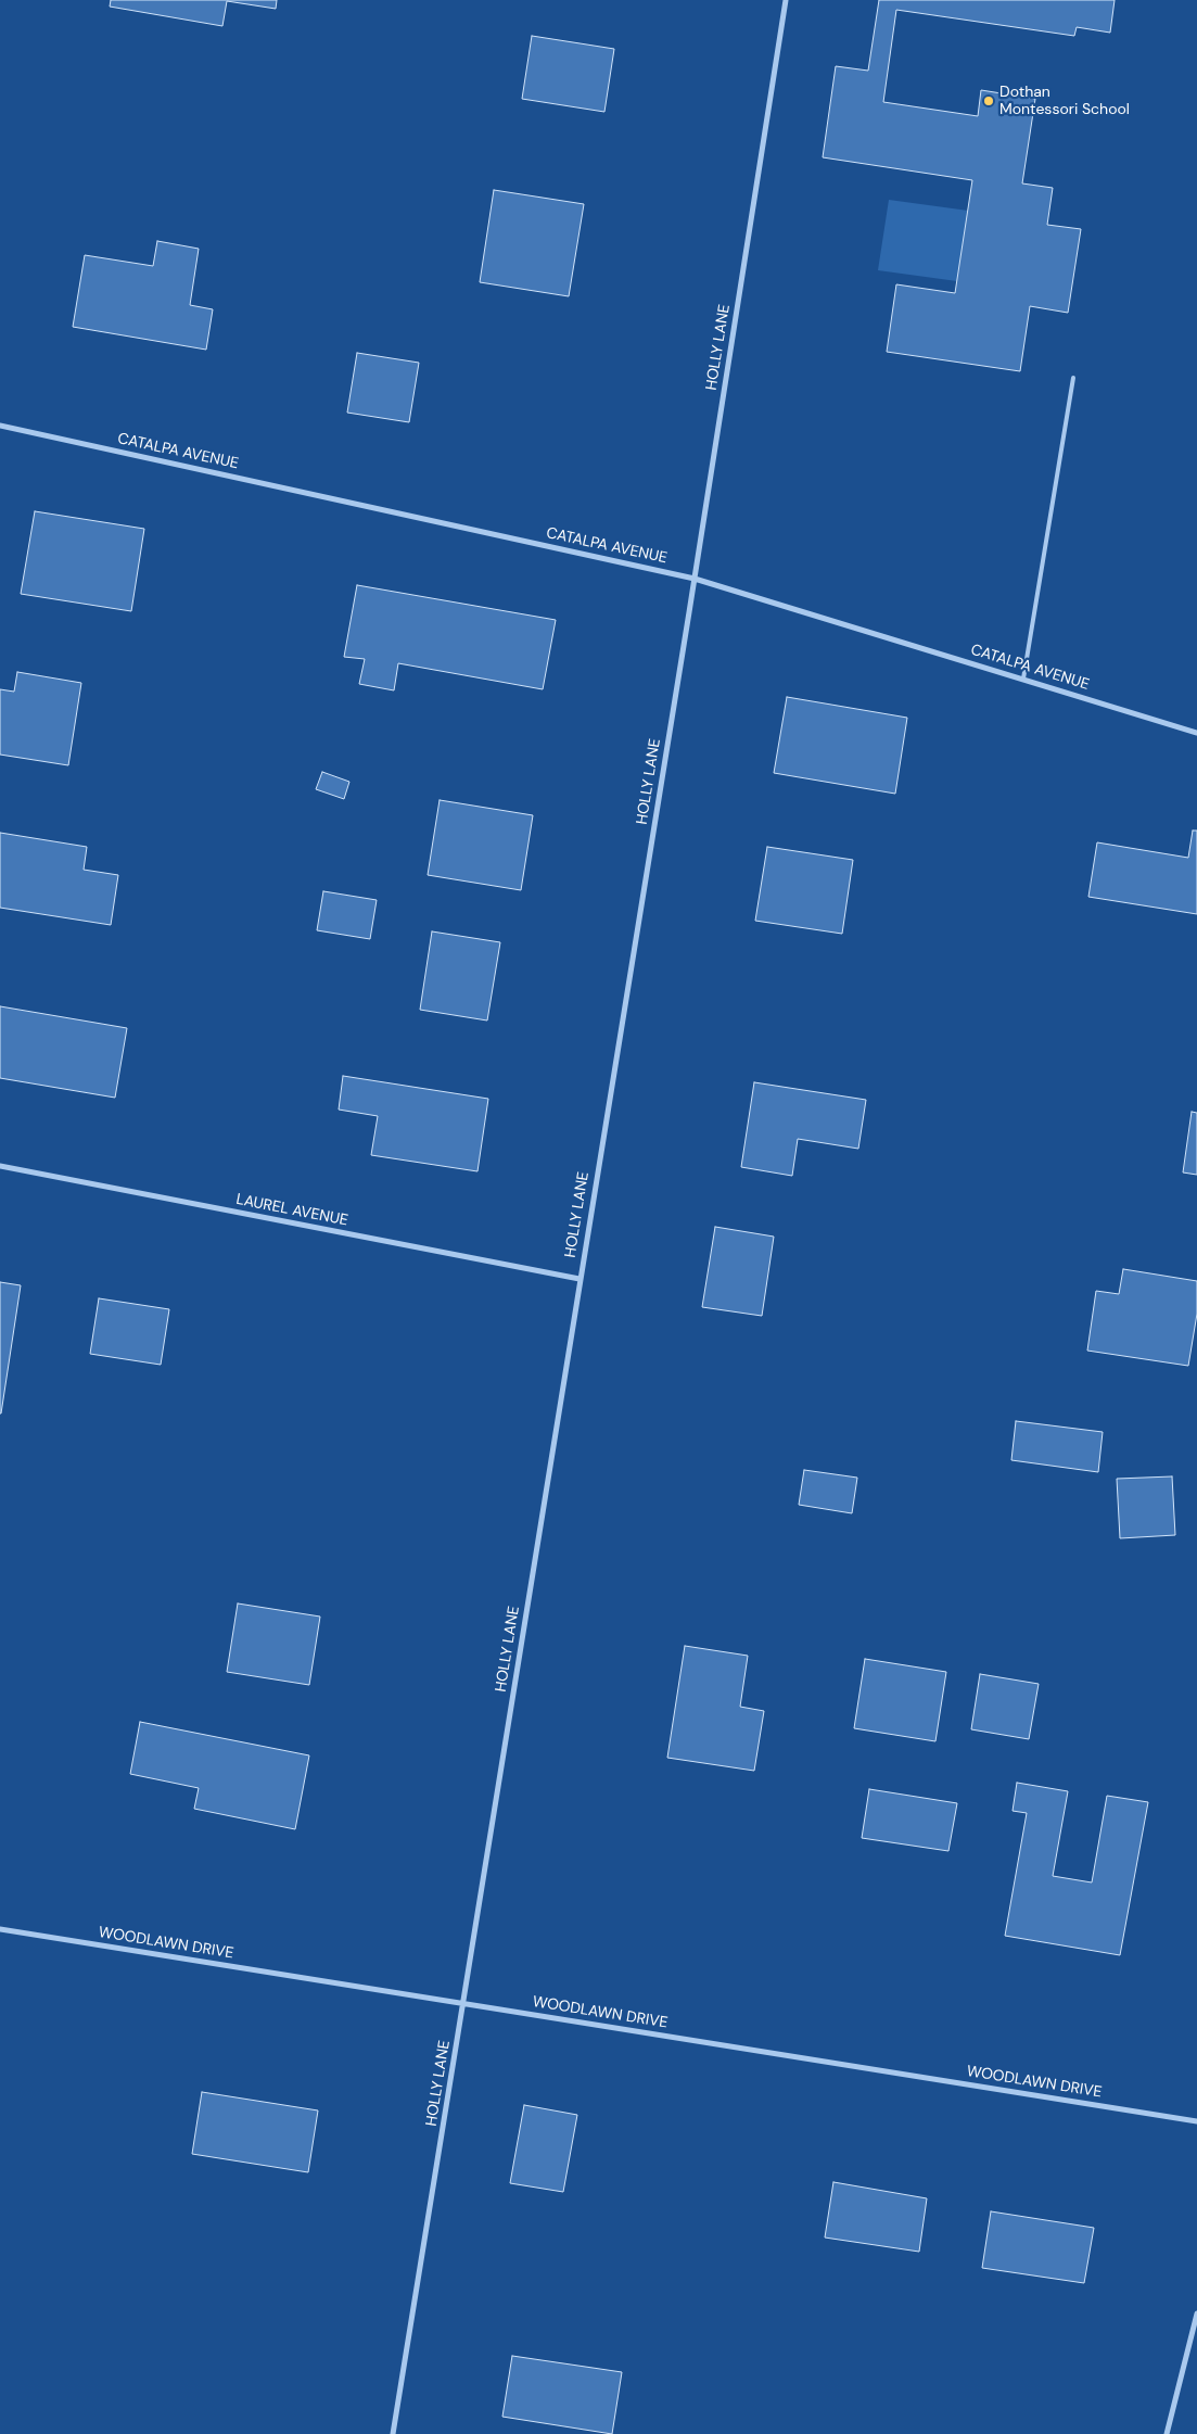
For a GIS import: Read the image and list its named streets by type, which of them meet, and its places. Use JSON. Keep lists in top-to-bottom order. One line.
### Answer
{"streets":{"street":["HOLLY LANE","CATALPA AVENUE","LAUREL AVENUE","WOODLAWN DRIVE"]},"crossings":[["HOLLY LANE","CATALPA AVENUE"],["HOLLY LANE","LAUREL AVENUE"],["HOLLY LANE","WOODLAWN DRIVE"]],"places":["Dothan Montessori School"]}
